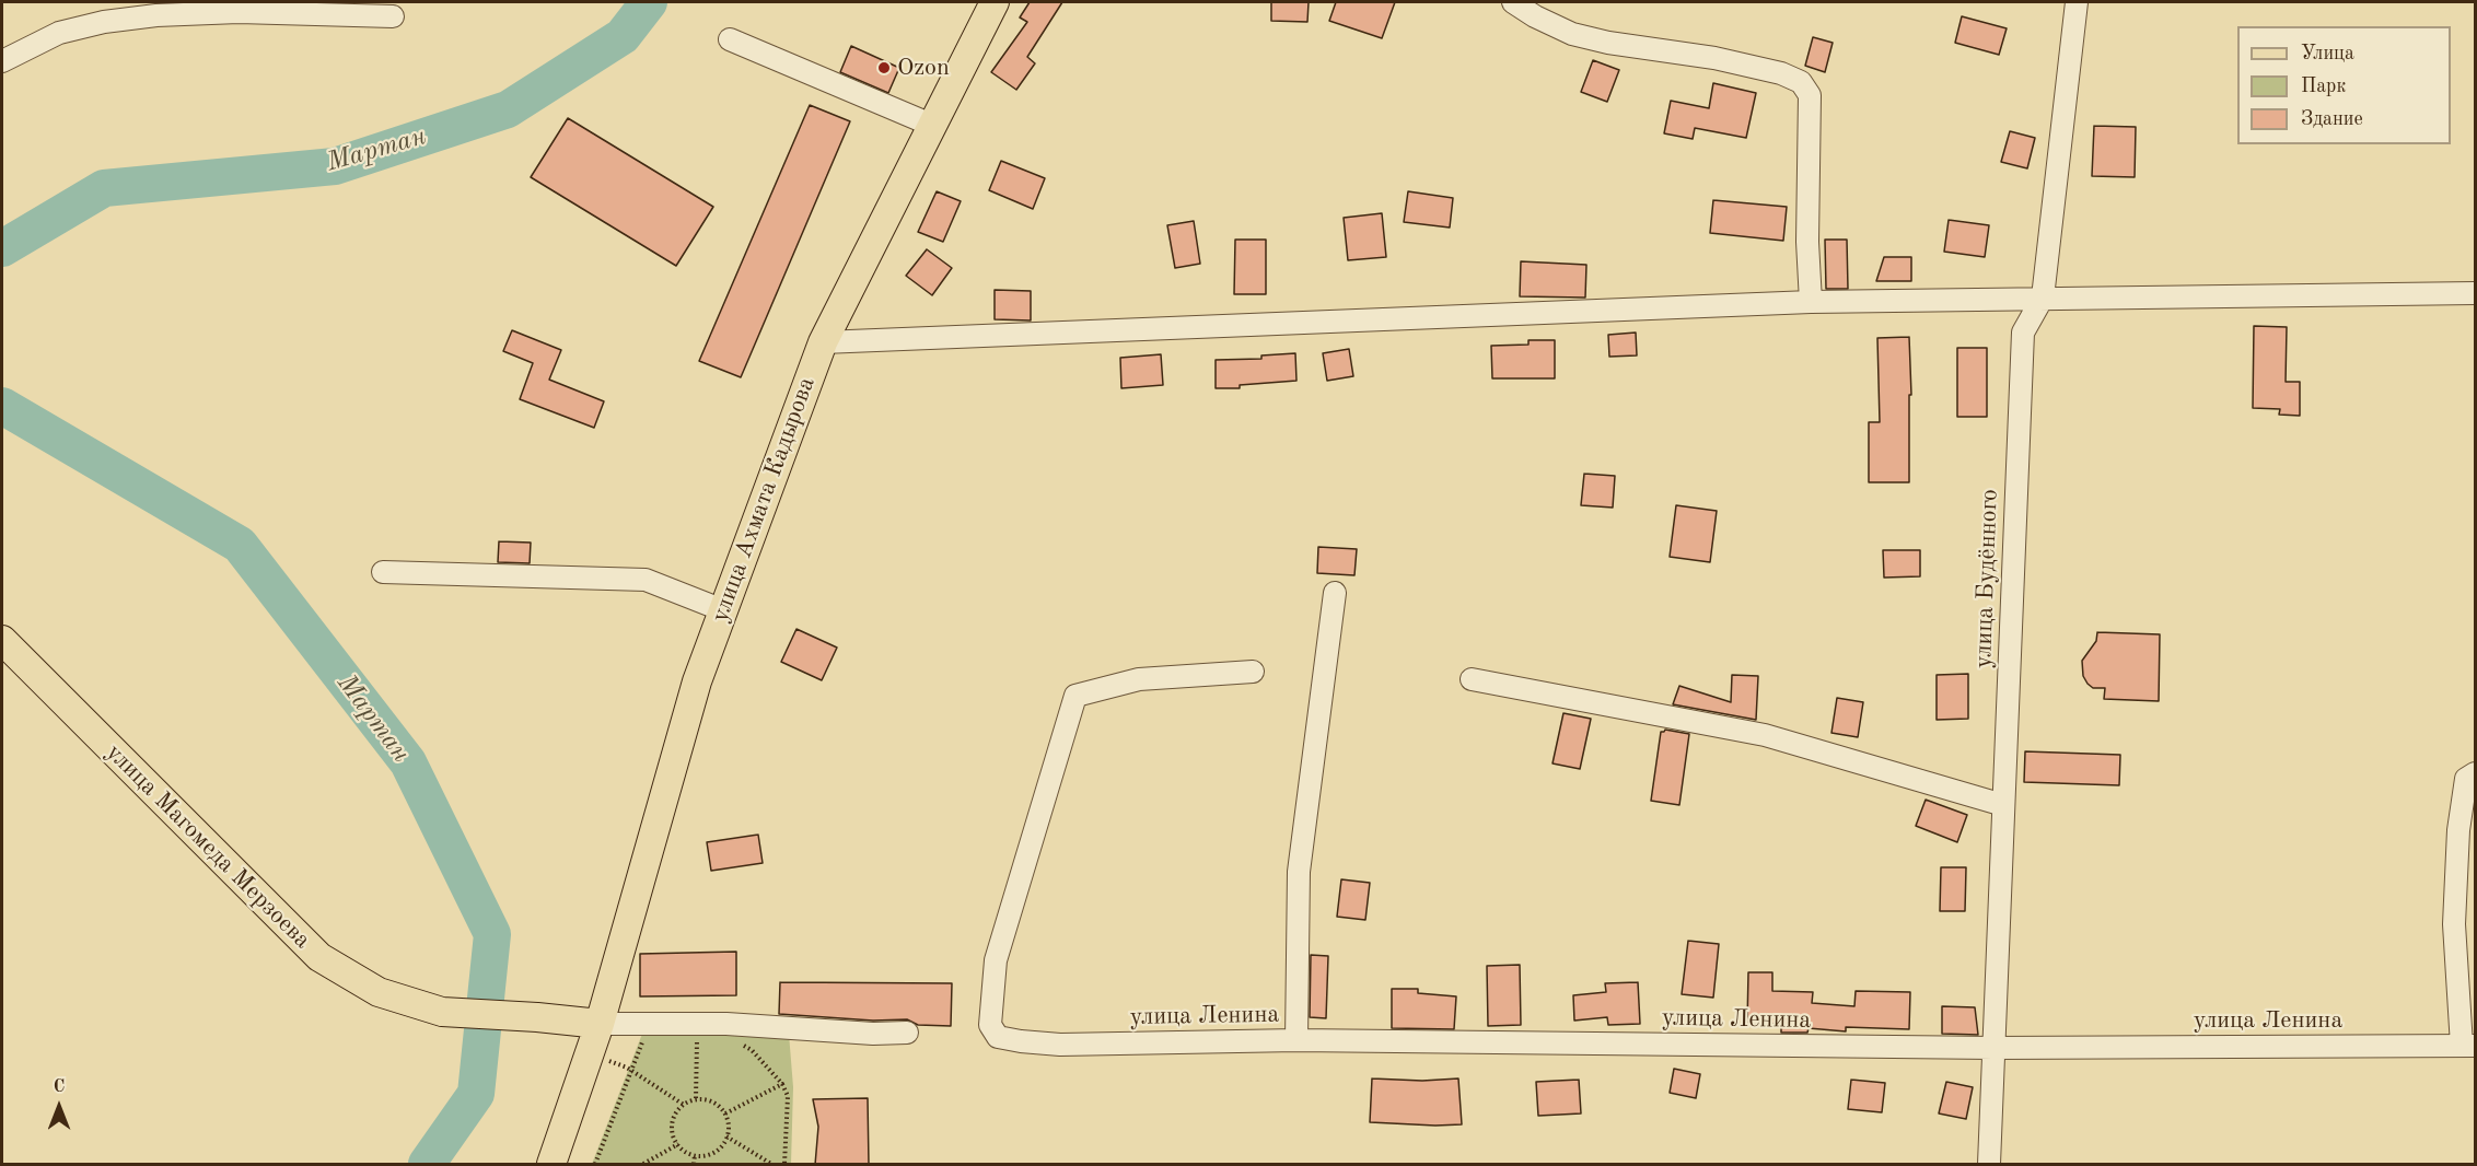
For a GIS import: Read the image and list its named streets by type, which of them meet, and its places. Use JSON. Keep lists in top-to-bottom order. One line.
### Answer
{"streets":{"main road":["улица Ахмата Кадырова","улица Магомеда Мерзоева"],"street":["улица Будённого","улица Ленина"]},"crossings":[["улица Ахмата Кадырова","улица Магомеда Мерзоева"],["улица Будённого","улица Ленина"]],"water":["Мартан"],"places":["Ozon"],"legend":["Улица","Парк","Здание"],"north":"top"}
